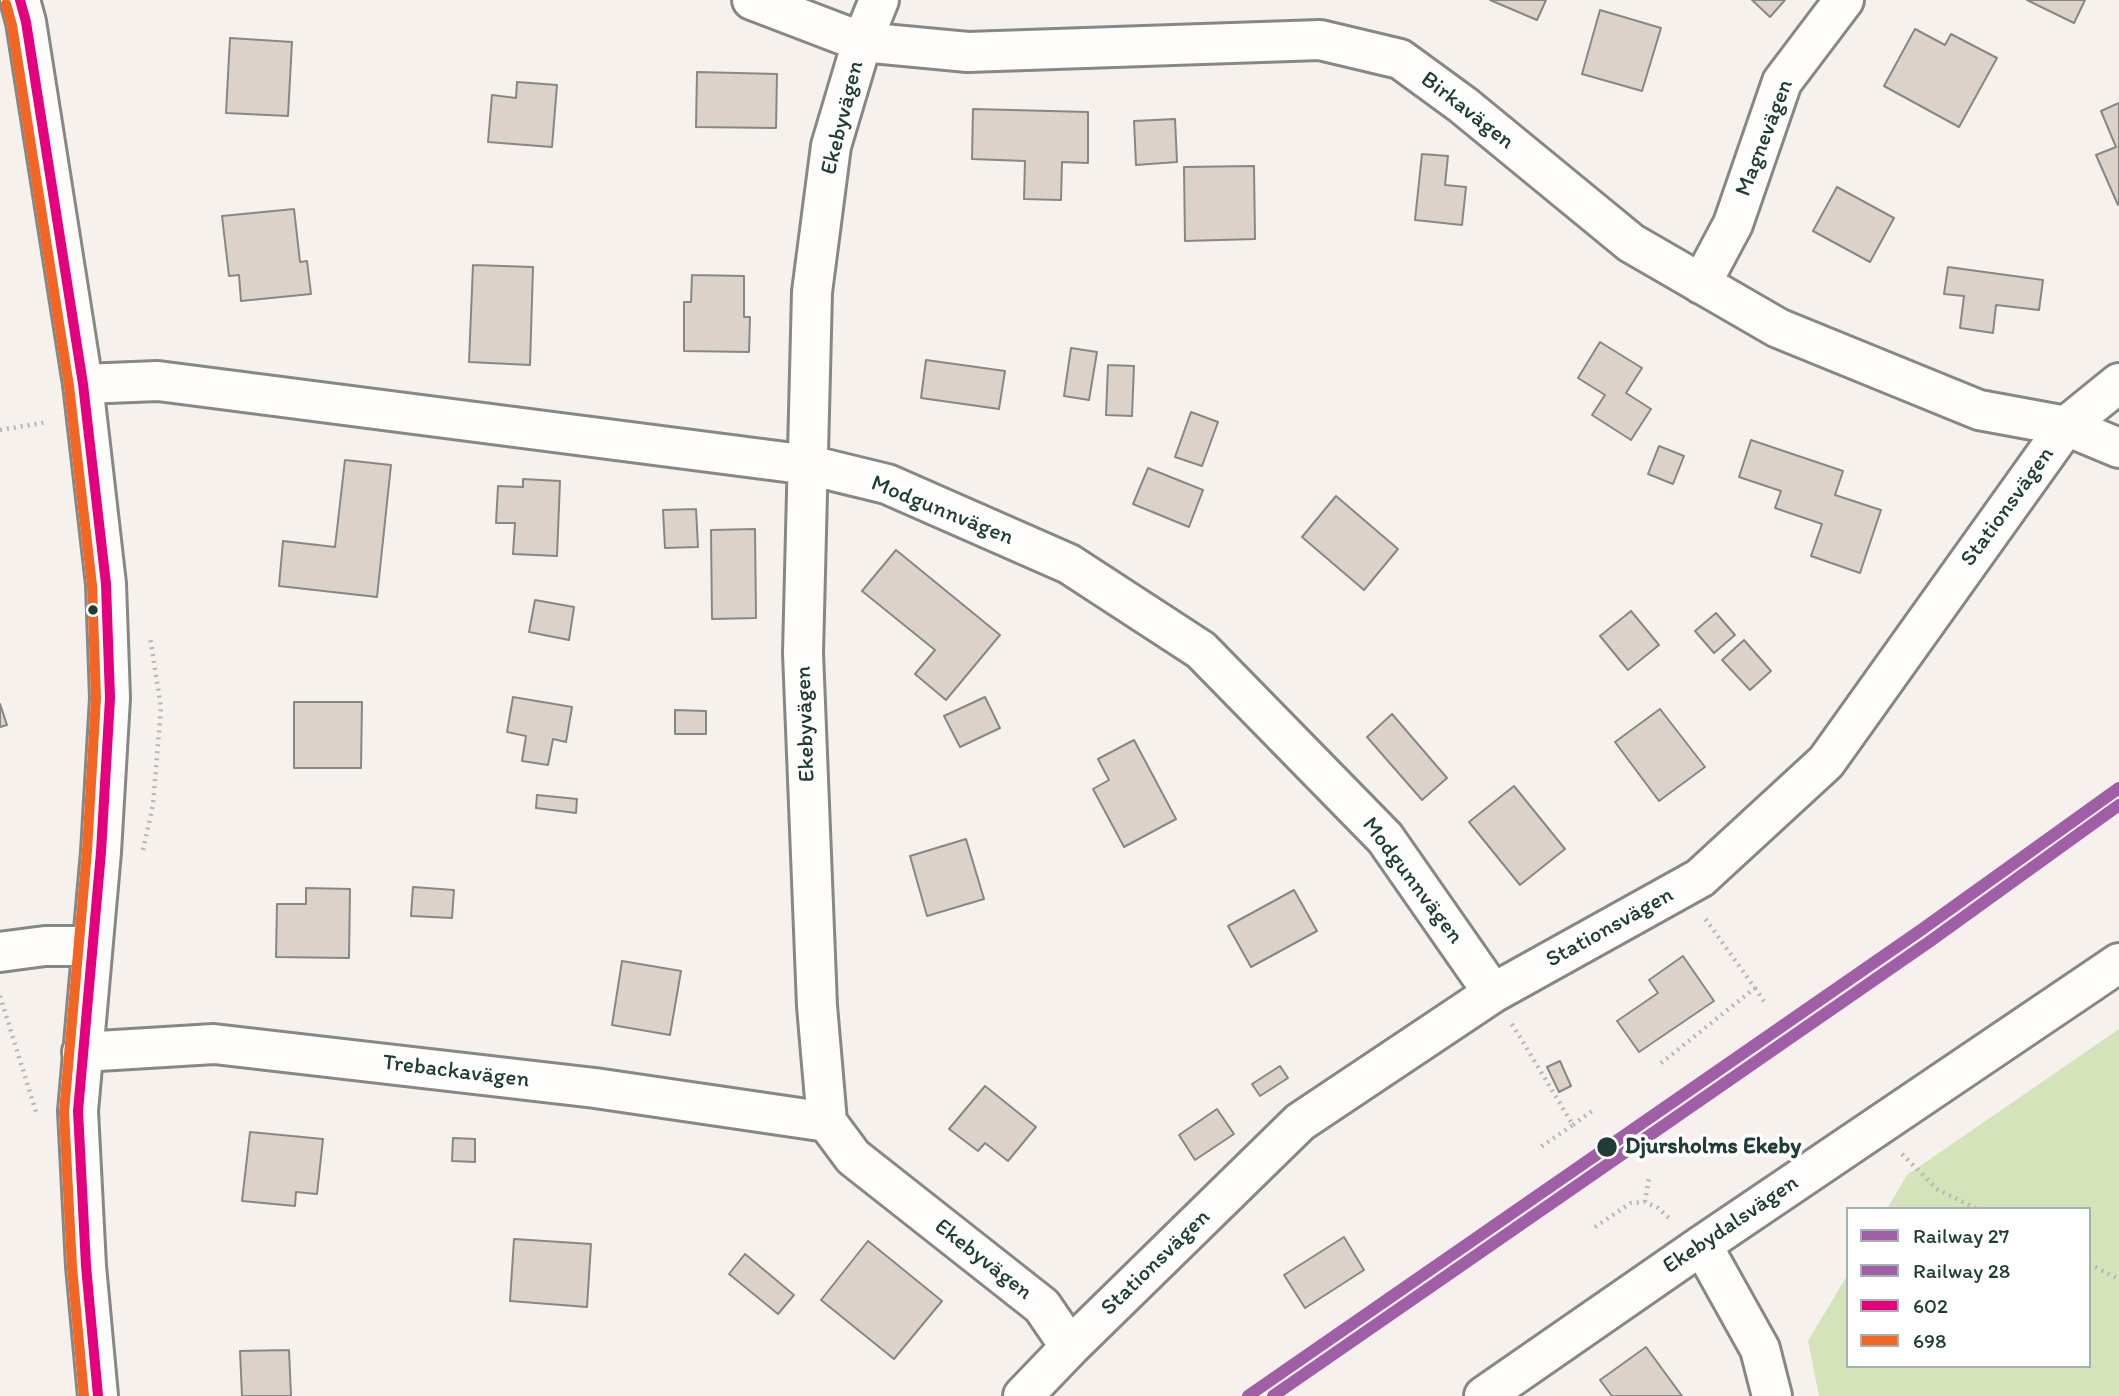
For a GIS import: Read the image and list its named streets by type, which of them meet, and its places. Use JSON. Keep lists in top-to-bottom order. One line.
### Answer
{"streets":{"street":["Birkavägen","Ekebyvägen","Magnevägen","Stationsvägen","Modgunnvägen","Trebackavägen","Ekebydalsvägen"]},"crossings":[["Birkavägen","Ekebyvägen"],["Birkavägen","Magnevägen"],["Birkavägen","Stationsvägen"],["Ekebyvägen","Stationsvägen"],["Ekebyvägen","Modgunnvägen"],["Ekebyvägen","Trebackavägen"],["Stationsvägen","Modgunnvägen"]],"places":["Djursholms Ekeby"],"lines":["transit line 602","transit line 698","rail line 27","rail line 28"],"legend":["Railway 27","Railway 28","602","698"]}
